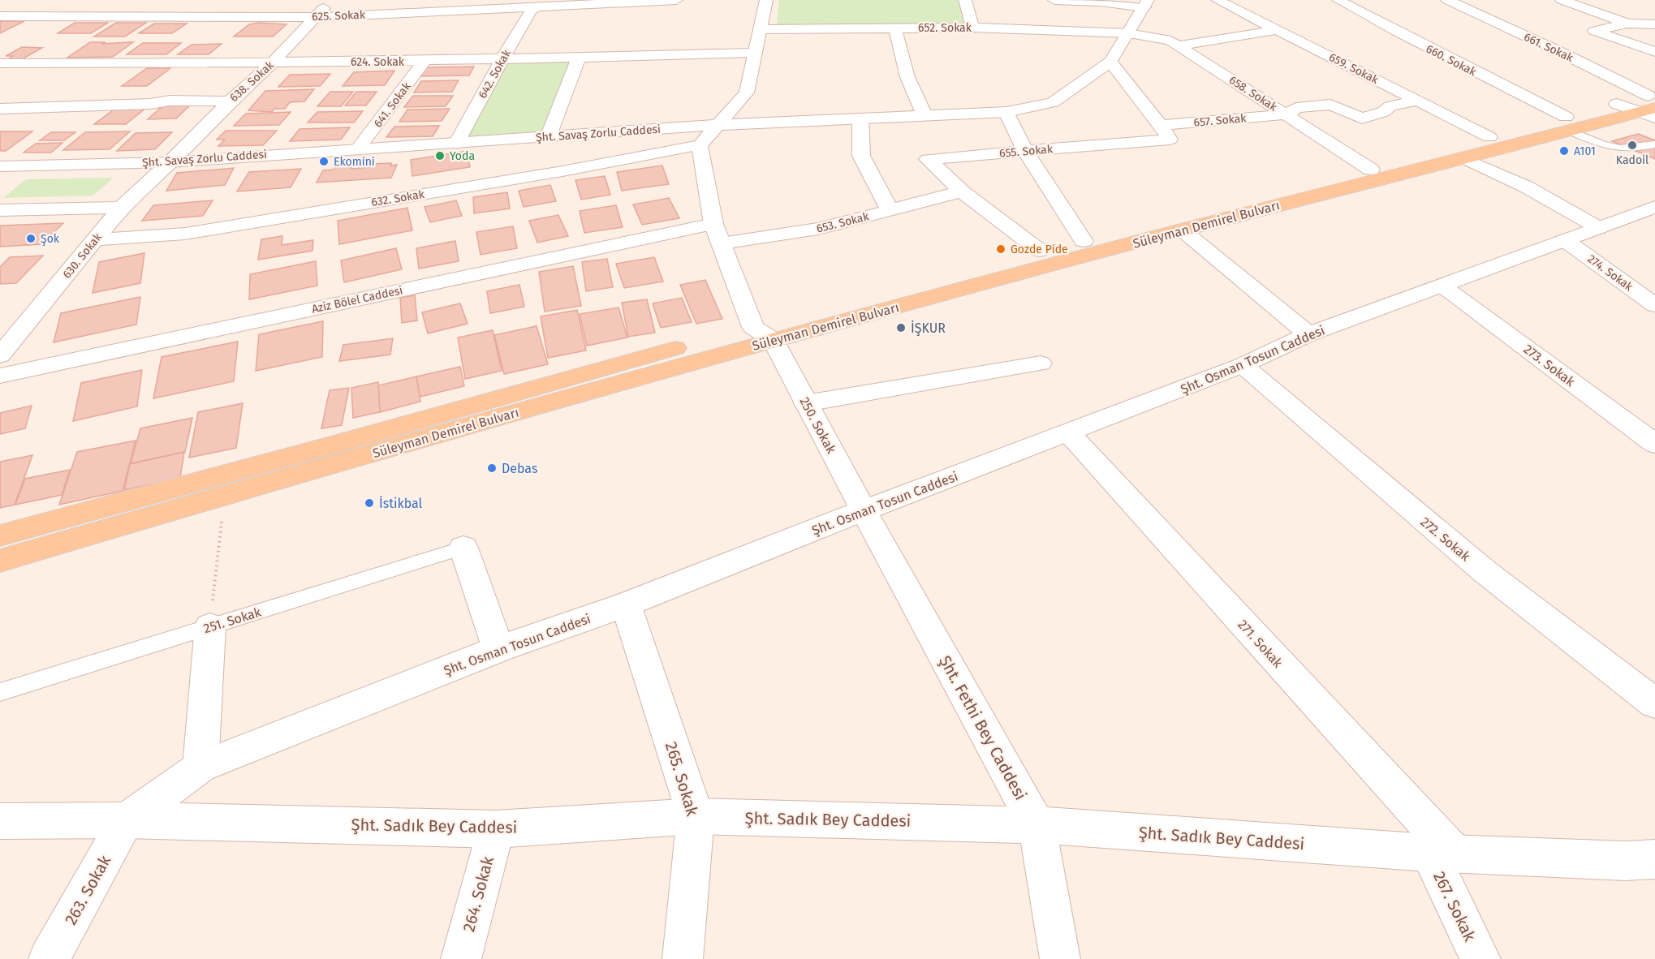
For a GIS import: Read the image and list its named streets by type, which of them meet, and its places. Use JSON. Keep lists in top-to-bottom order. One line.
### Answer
{"streets":{"main road":["Süleyman Demirel Bulvarı"],"street":["625. Sokak","652. Sokak","661. Sokak","660. Sokak","624. Sokak","659. Sokak","642. Sokak","638. Sokak","658. Sokak","641. Sokak","657. Sokak","Şht. Savaş Zorlu Caddesi","655. Sokak","632. Sokak","653. Sokak","630. Sokak","274. Sokak","Aziz Bölel Caddesi","Şht. Osman Tosun Caddesi","273. Sokak","250. Sokak","272. Sokak","271. Sokak","Şht. Fethi Bey Caddesi","265. Sokak","Şht. Sadık Bey Caddesi","263. Sokak","264. Sokak","267. Sokak"],"lane":["251. Sokak"]},"crossings":[["625. Sokak","642. Sokak"],["625. Sokak","638. Sokak"],["652. Sokak","658. Sokak"],["652. Sokak","Şht. Savaş Zorlu Caddesi"],["661. Sokak","Süleyman Demirel Bulvarı"],["660. Sokak","Süleyman Demirel Bulvarı"],["624. Sokak","642. Sokak"],["624. Sokak","638. Sokak"],["624. Sokak","641. Sokak"],["659. Sokak","657. Sokak"],["659. Sokak","Süleyman Demirel Bulvarı"],["642. Sokak","Şht. Savaş Zorlu Caddesi"],["638. Sokak","Şht. Savaş Zorlu Caddesi"],["638. Sokak","630. Sokak"],["658. Sokak","657. Sokak"],["658. Sokak","Şht. Savaş Zorlu Caddesi"],["658. Sokak","Süleyman Demirel Bulvarı"],["641. Sokak","Şht. Savaş Zorlu Caddesi"],["657. Sokak","655. Sokak"],["Şht. Savaş Zorlu Caddesi","630. Sokak"],["655. Sokak","653. Sokak"],["655. Sokak","Süleyman Demirel Bulvarı"],["632. Sokak","630. Sokak"],["632. Sokak","250. Sokak"],["653. Sokak","Aziz Bölel Caddesi"],["653. Sokak","250. Sokak"],["Süleyman Demirel Bulvarı","250. Sokak"],["274. Sokak","Şht. Osman Tosun Caddesi"],["Aziz Bölel Caddesi","250. Sokak"],["Şht. Osman Tosun Caddesi","273. Sokak"],["Şht. Osman Tosun Caddesi","250. Sokak"],["Şht. Osman Tosun Caddesi","272. Sokak"],["Şht. Osman Tosun Caddesi","271. Sokak"],["Şht. Osman Tosun Caddesi","Şht. Fethi Bey Caddesi"],["Şht. Osman Tosun Caddesi","265. Sokak"],["Şht. Osman Tosun Caddesi","Şht. Sadık Bey Caddesi"],["Şht. Osman Tosun Caddesi","263. Sokak"],["250. Sokak","Şht. Fethi Bey Caddesi"],["271. Sokak","Şht. Sadık Bey Caddesi"],["271. Sokak","267. Sokak"],["Şht. Fethi Bey Caddesi","Şht. Sadık Bey Caddesi"],["265. Sokak","Şht. Sadık Bey Caddesi"],["Şht. Sadık Bey Caddesi","263. Sokak"],["Şht. Sadık Bey Caddesi","264. Sokak"],["Şht. Sadık Bey Caddesi","267. Sokak"]],"places":["Kadoil","A101","Yoda","Ekomini","Şok","Gozde Pide","İŞKUR","Debas","İstikbal"]}
